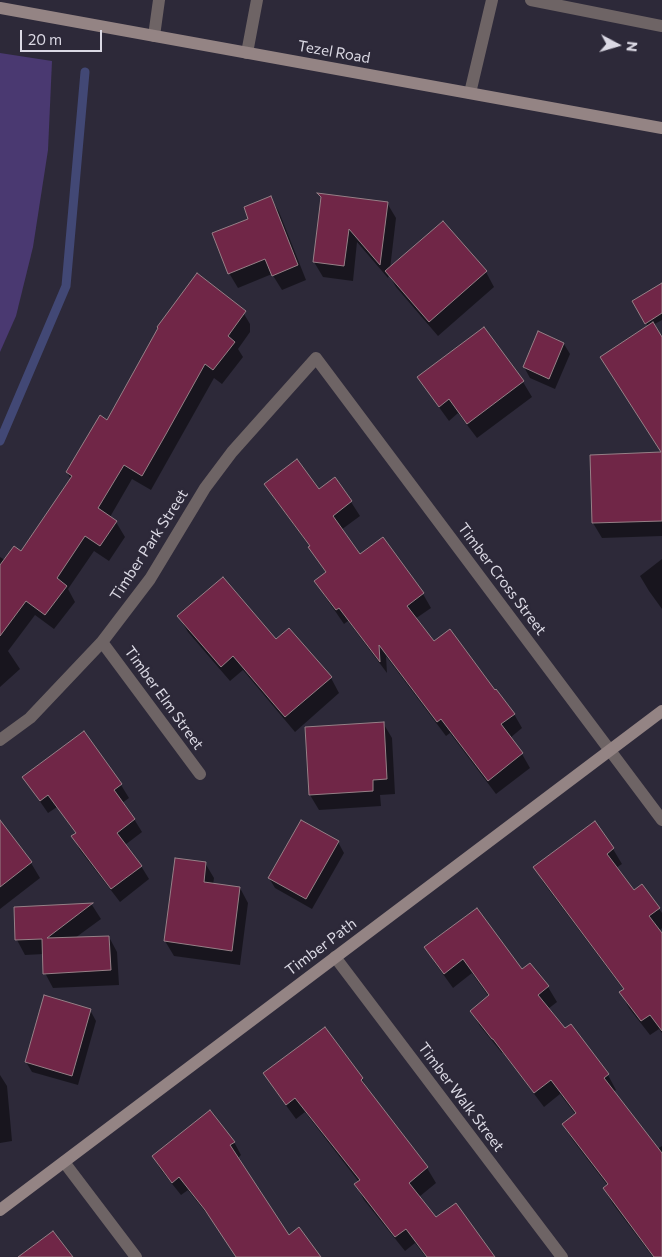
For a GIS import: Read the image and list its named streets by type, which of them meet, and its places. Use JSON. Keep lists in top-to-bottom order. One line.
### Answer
{"streets":{"street":["Tezel Road","Timber Park Street","Timber Cross Street","Timber Elm Street","Timber Path","Timber Walk Street"]},"crossings":[["Timber Park Street","Timber Cross Street"],["Timber Park Street","Timber Elm Street"],["Timber Cross Street","Timber Path"],["Timber Path","Timber Walk Street"]],"scale_bar":"20 m","north":"right"}
